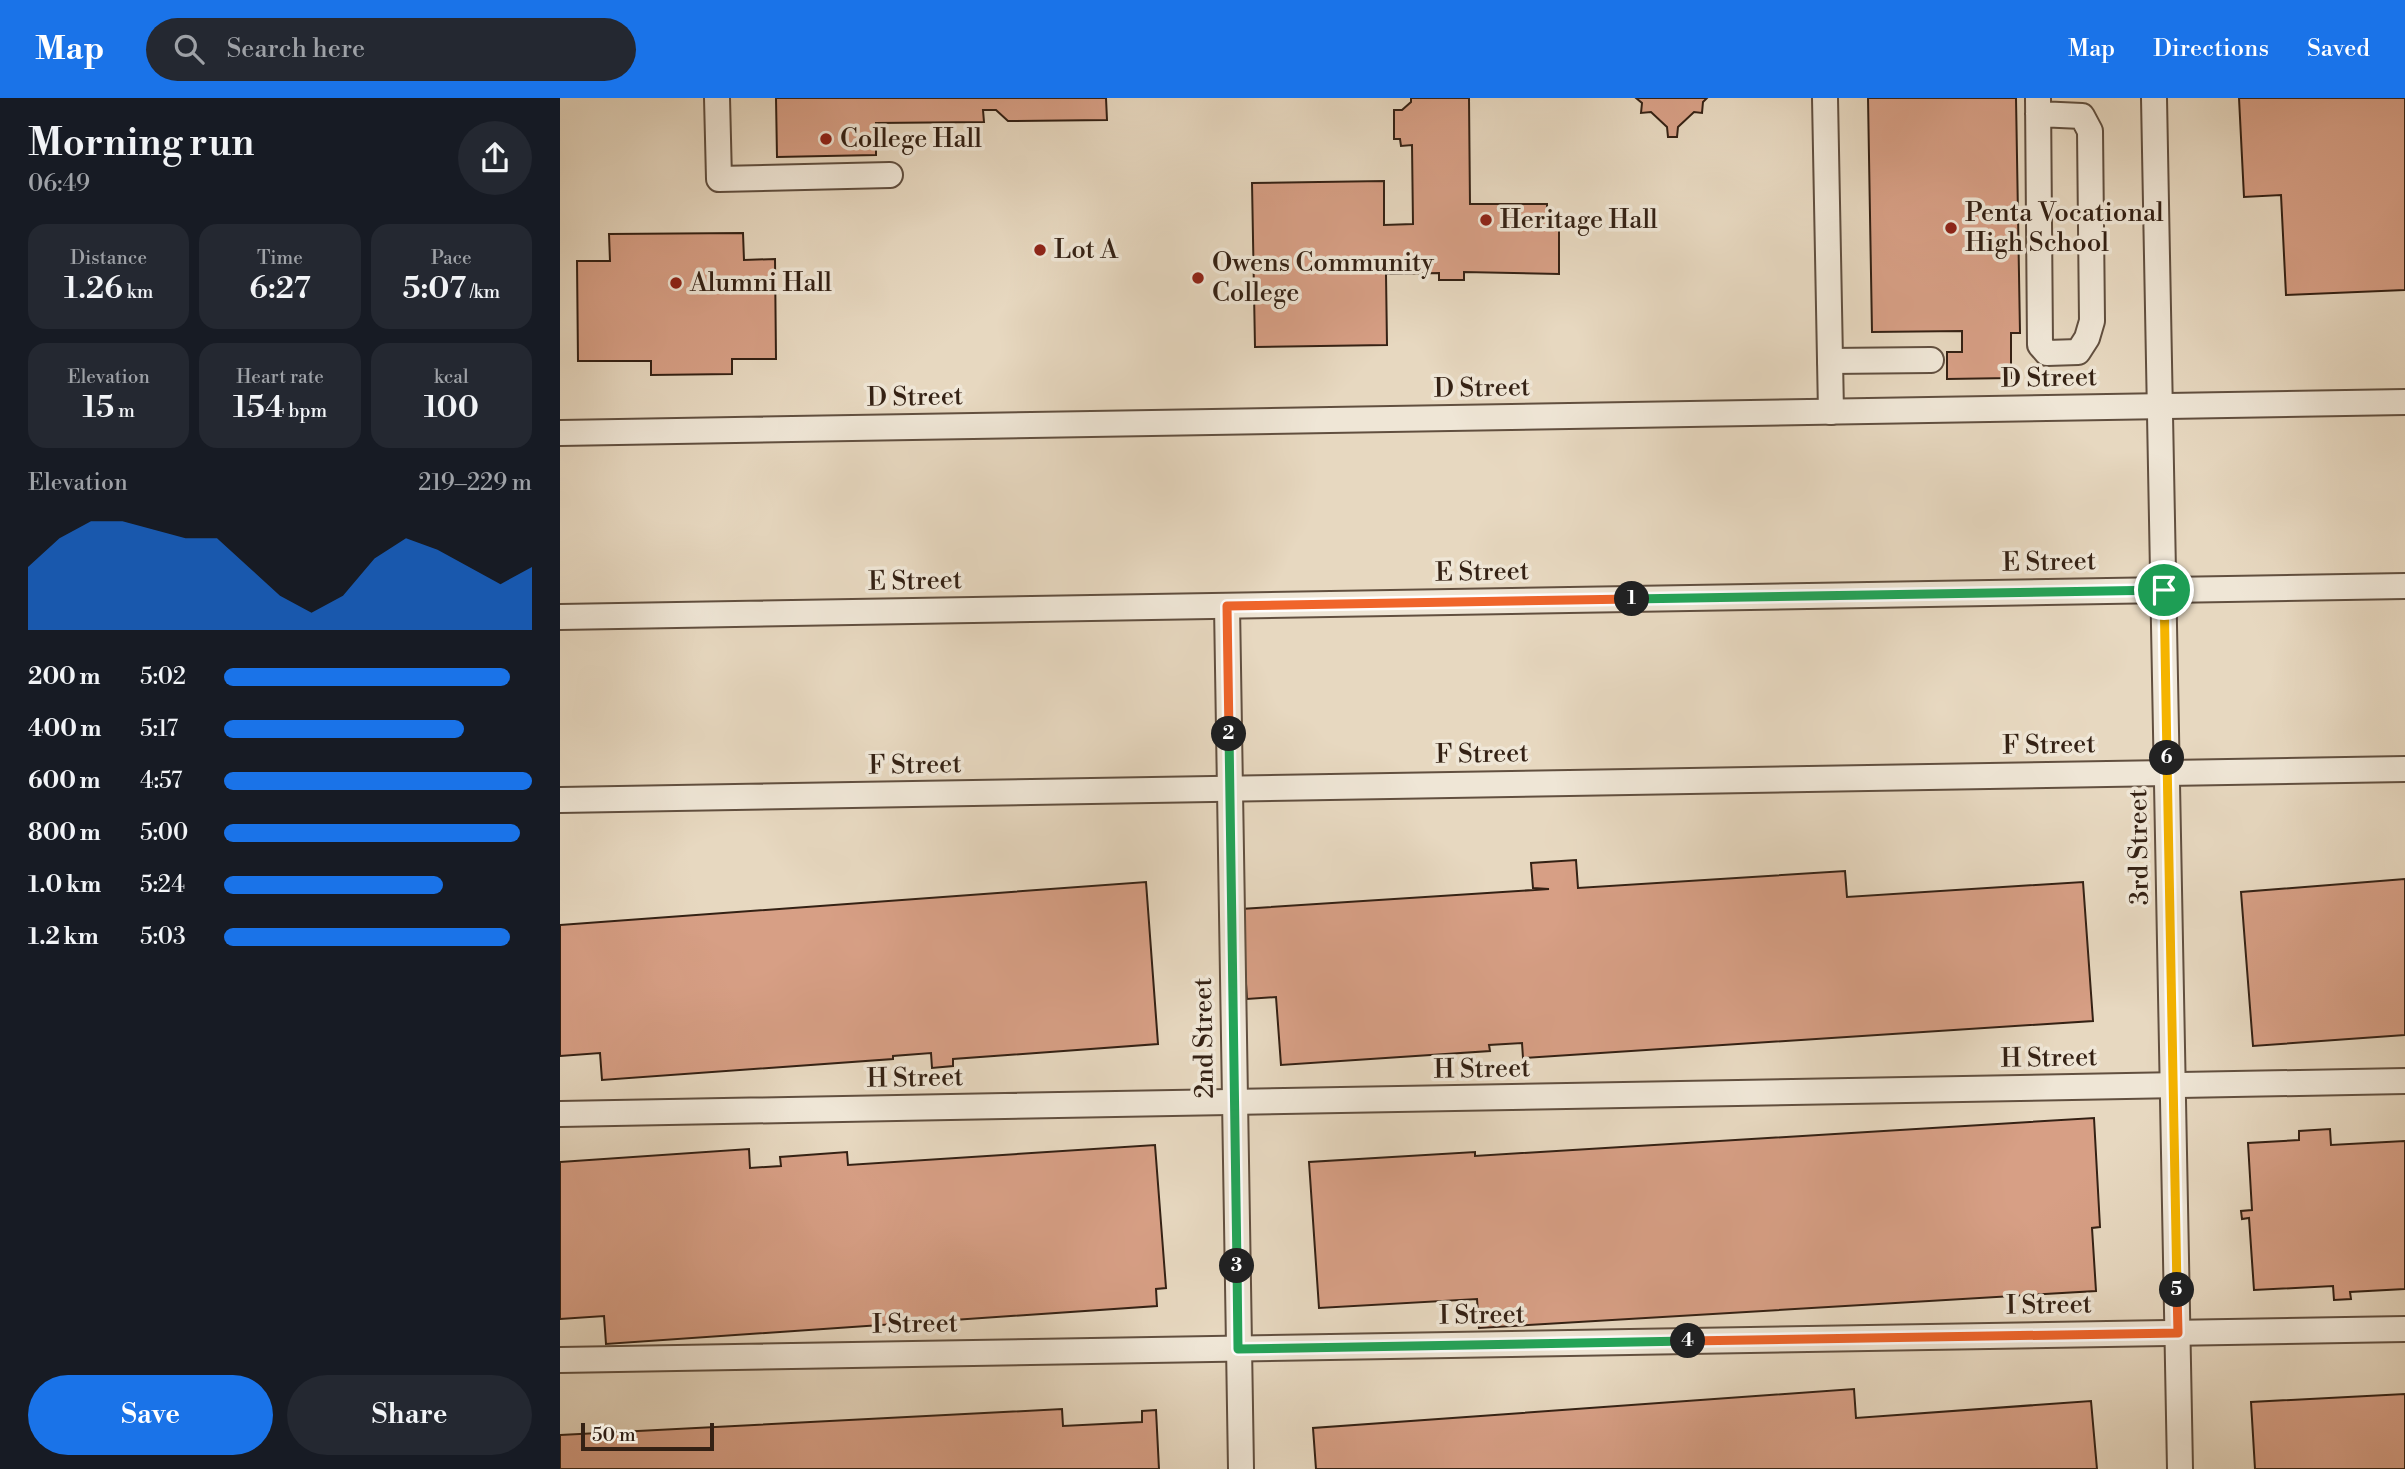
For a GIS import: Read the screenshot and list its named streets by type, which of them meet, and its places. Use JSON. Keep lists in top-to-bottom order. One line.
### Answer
{"streets":{"street":["D Street","E Street","F Street","3rd Street","2nd Street","H Street","I Street"]},"crossings":[["D Street","3rd Street"],["E Street","3rd Street"],["E Street","2nd Street"],["F Street","3rd Street"],["F Street","2nd Street"],["3rd Street","H Street"],["3rd Street","I Street"],["2nd Street","H Street"],["2nd Street","I Street"]],"places":["College Hall","Heritage Hall","Penta Vocational High School","Lot A","Owens Community College","Alumni Hall"],"scale_bar":"50 m","page":{"header":"Map","search":"Search here","nav":["Map","Directions","Saved"],"heading":["Morning run","06:49"],"stats":[["Distance","1.26 km"],["Time","6:27"],["Pace","5:07 /km"],["Elevation","15 m"],["Heart rate","154 bpm"],["kcal","100"]],"chart":["Elevation","219–229 m"],"pins":["1","2","6","3","5","4"],"list":[{"name":"200 m","note":"5:02"},{"name":"400 m","note":"5:17"},{"name":"600 m","note":"4:57"},{"name":"800 m","note":"5:00"},{"name":"1.0 km","note":"5:24"},{"name":"1.2 km","note":"5:03"}],"buttons":["Save","Share"],"scale":"50 m"}}
